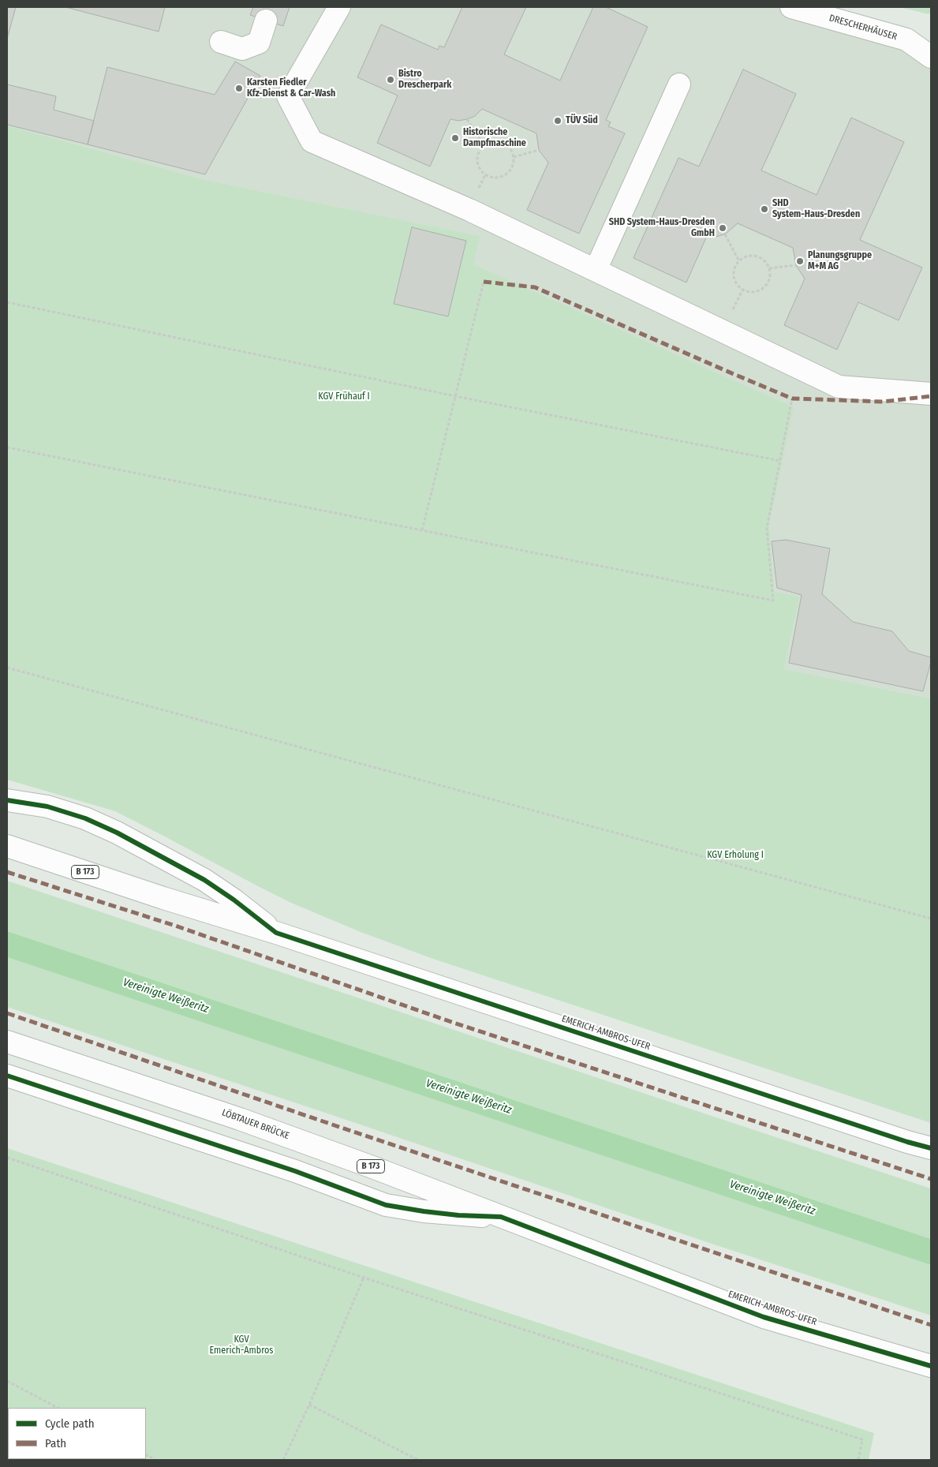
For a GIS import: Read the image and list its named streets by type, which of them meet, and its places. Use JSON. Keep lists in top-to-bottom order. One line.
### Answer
{"streets":{"main road":["DRESCHERHÄUSER","B 173","EMERICH-AMBROS-UFER","LÖBTAUER BRÜCKE"]},"crossings":[["B 173","EMERICH-AMBROS-UFER"],["EMERICH-AMBROS-UFER","LÖBTAUER BRÜCKE"]],"water":["Vereinigte Weißeritz"],"parks":["KGV Frühauf I","KGV Erholung I","KGV Emerich-Ambros"],"places":["Bistro Drescherpark","Karsten Fiedler Kfz-Dienst & Car-Wash","TÜV Süd","Historische Dampfmaschine","SHD System-Haus-Dresden","SHD System-Haus-Dresden GmbH","Planungsgruppe M+M AG"],"legend":["Cycle path","Path"]}
